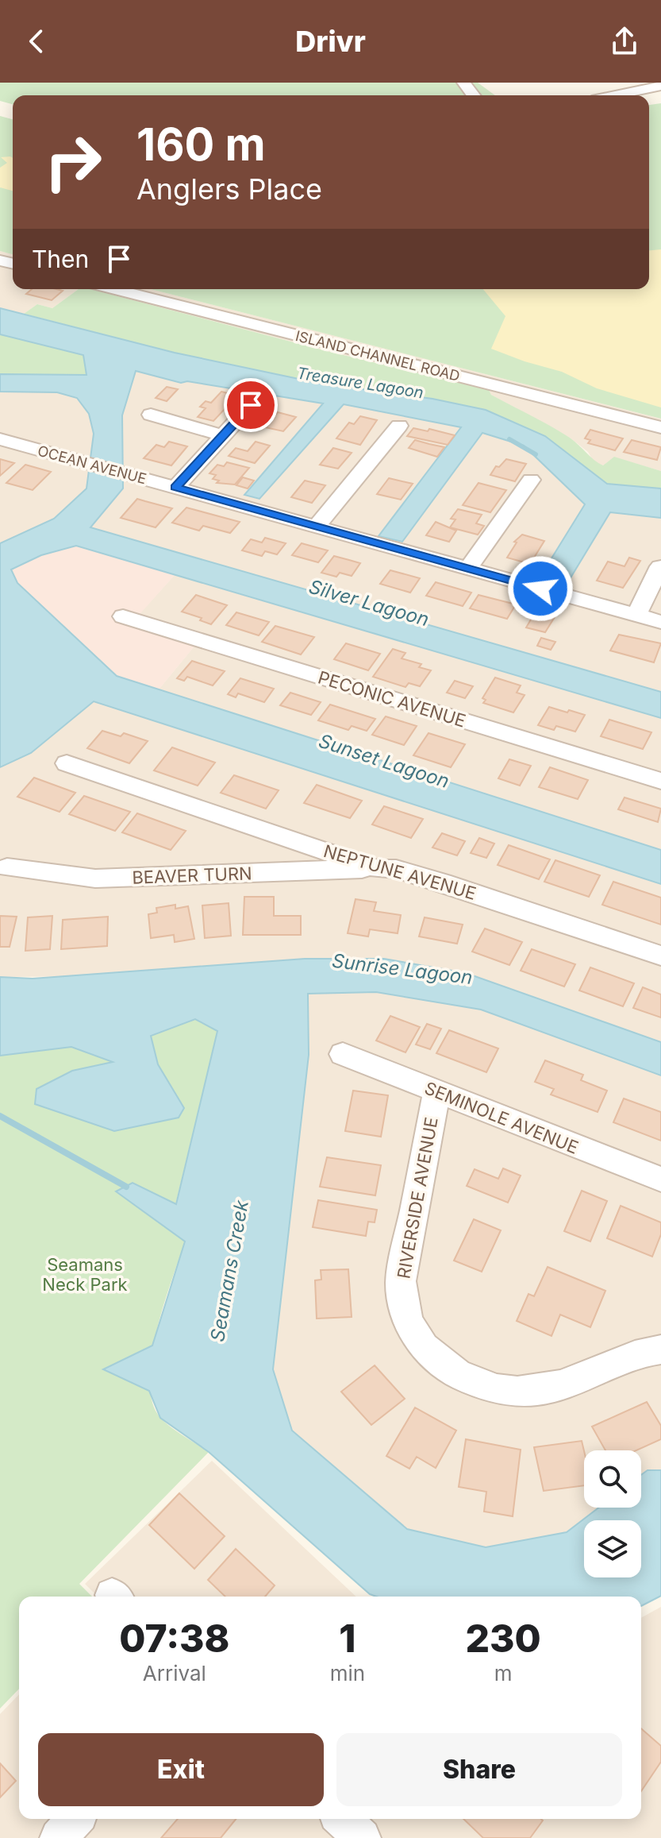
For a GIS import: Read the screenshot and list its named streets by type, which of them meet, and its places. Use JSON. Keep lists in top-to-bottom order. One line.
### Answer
{"streets":{"street":["ISLAND CHANNEL ROAD","OCEAN AVENUE","PECONIC AVENUE","NEPTUNE AVENUE","BEAVER TURN","SEMINOLE AVENUE","RIVERSIDE AVENUE"]},"crossings":[["NEPTUNE AVENUE","BEAVER TURN"],["SEMINOLE AVENUE","RIVERSIDE AVENUE"]],"water":["Treasure Lagoon","Silver Lagoon","Sunset Lagoon","Sunrise Lagoon","Seamans Creek"],"parks":["Seamans Neck Park"],"page":{"header":"Drivr","turn":["160 m","Anglers Place"],"then":"Then","eta":["07:38","Arrival","1","min","230","m"],"buttons":["Exit","Share"]}}
